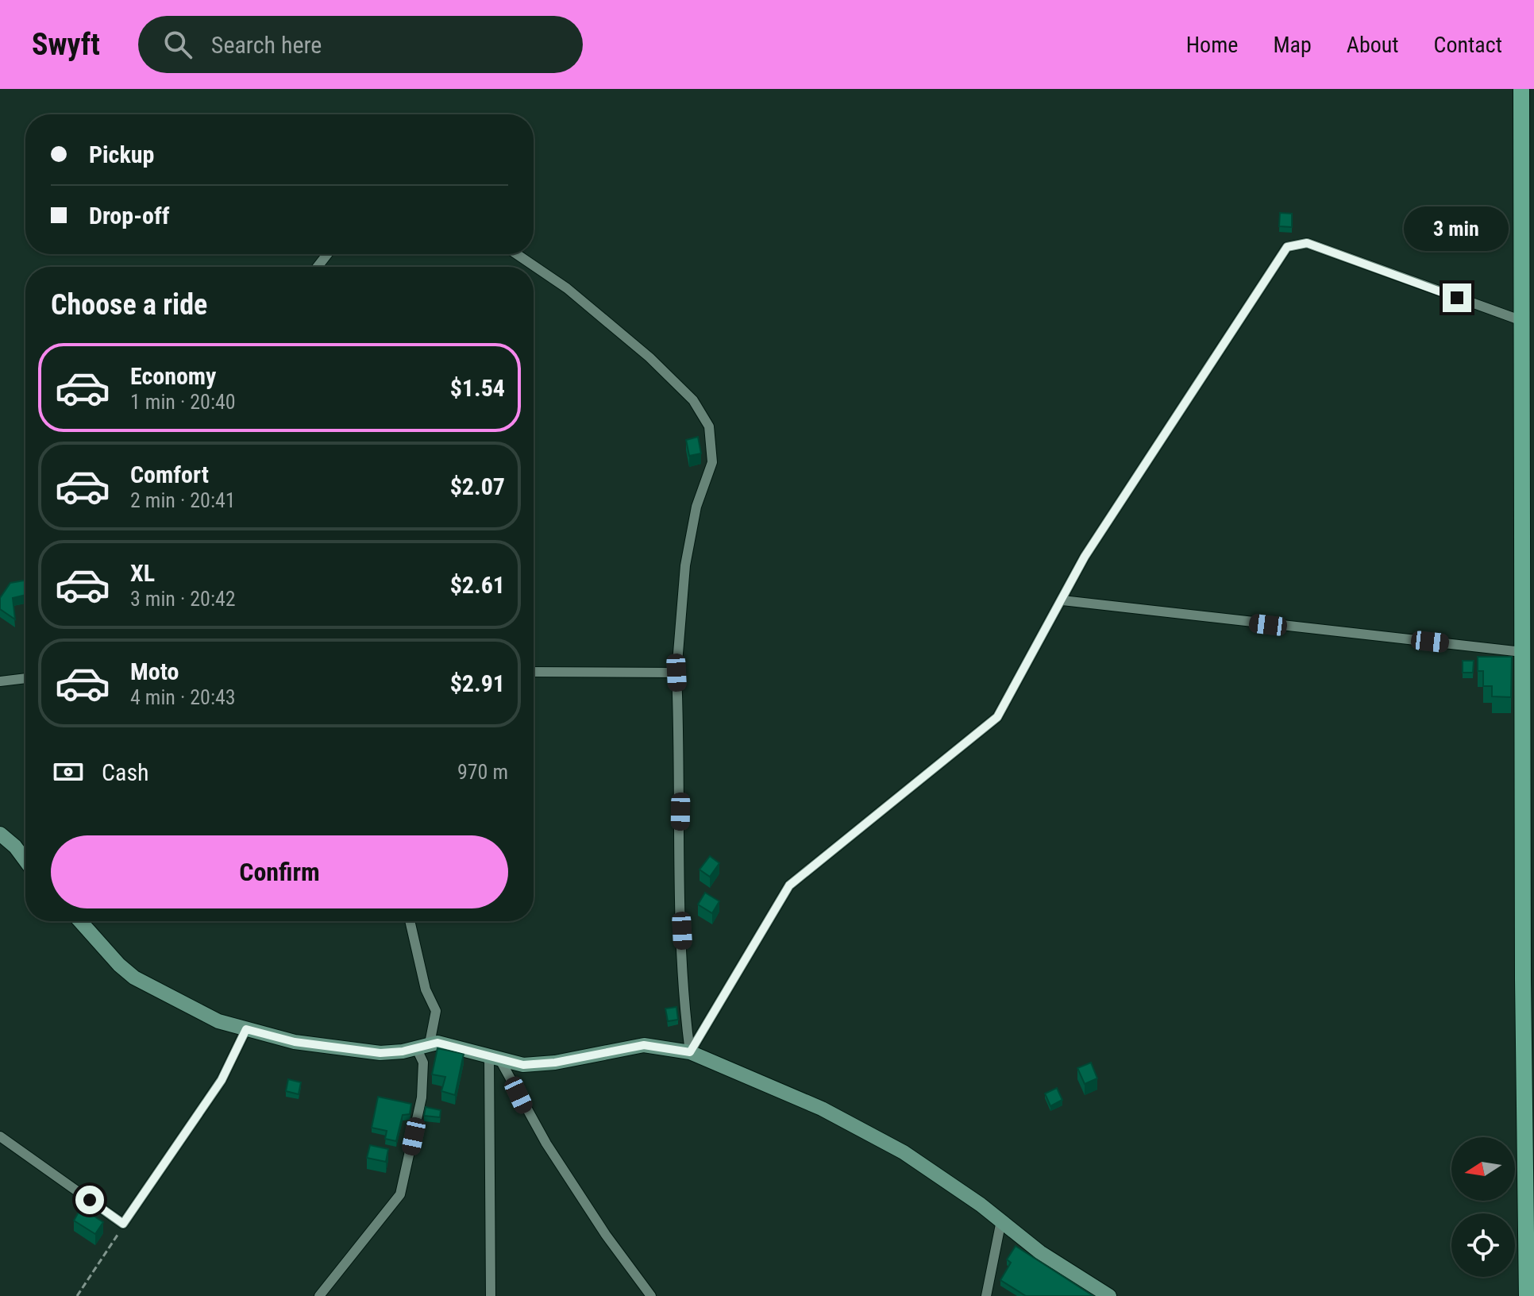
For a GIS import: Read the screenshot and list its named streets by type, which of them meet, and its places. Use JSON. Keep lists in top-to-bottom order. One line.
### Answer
{"north":"left","page":{"header":"Swyft","search":"Search here","nav":["Home","Map","About","Contact"],"banner":["Pickup","Drop-off"],"bubble":"3 min","heading":"Choose a ride","list":[{"name":"Economy","note":"1 min · 20:40","value":"$1.54"},{"name":"Comfort","note":"2 min · 20:41","value":"$2.07"},{"name":"XL","note":"3 min · 20:42","value":"$2.61"},{"name":"Moto","note":"4 min · 20:43","value":"$2.91"}],"pay":["Cash","970 m"],"buttons":"Confirm"}}
